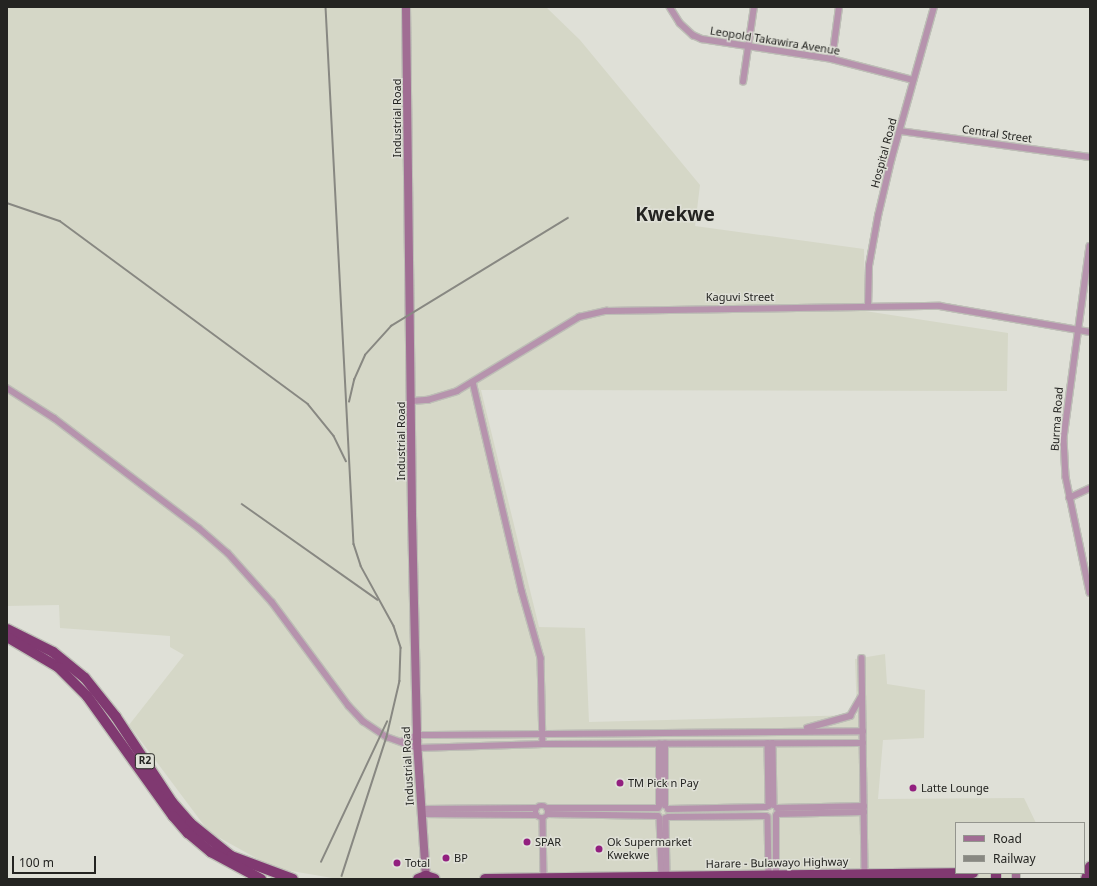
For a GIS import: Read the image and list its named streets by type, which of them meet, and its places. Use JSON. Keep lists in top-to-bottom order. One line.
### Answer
{"streets":{"highway":["R2","Harare - Bulawayo Highway"],"street":["Leopold Takawira Avenue","Industrial Road","Central Street","Hospital Road","Kaguvi Street","Burma Road"]},"crossings":[["Leopold Takawira Avenue","Hospital Road"],["Industrial Road","Kaguvi Street"],["Central Street","Hospital Road"],["Hospital Road","Kaguvi Street"],["Kaguvi Street","Burma Road"]],"districts":["Kwekwe"],"places":["TM Pick n Pay","Latte Lounge","SPAR","Ok Supermarket Kwekwe","BP","Total"],"legend":["Road","Railway"],"scale_bar":"100 m"}
